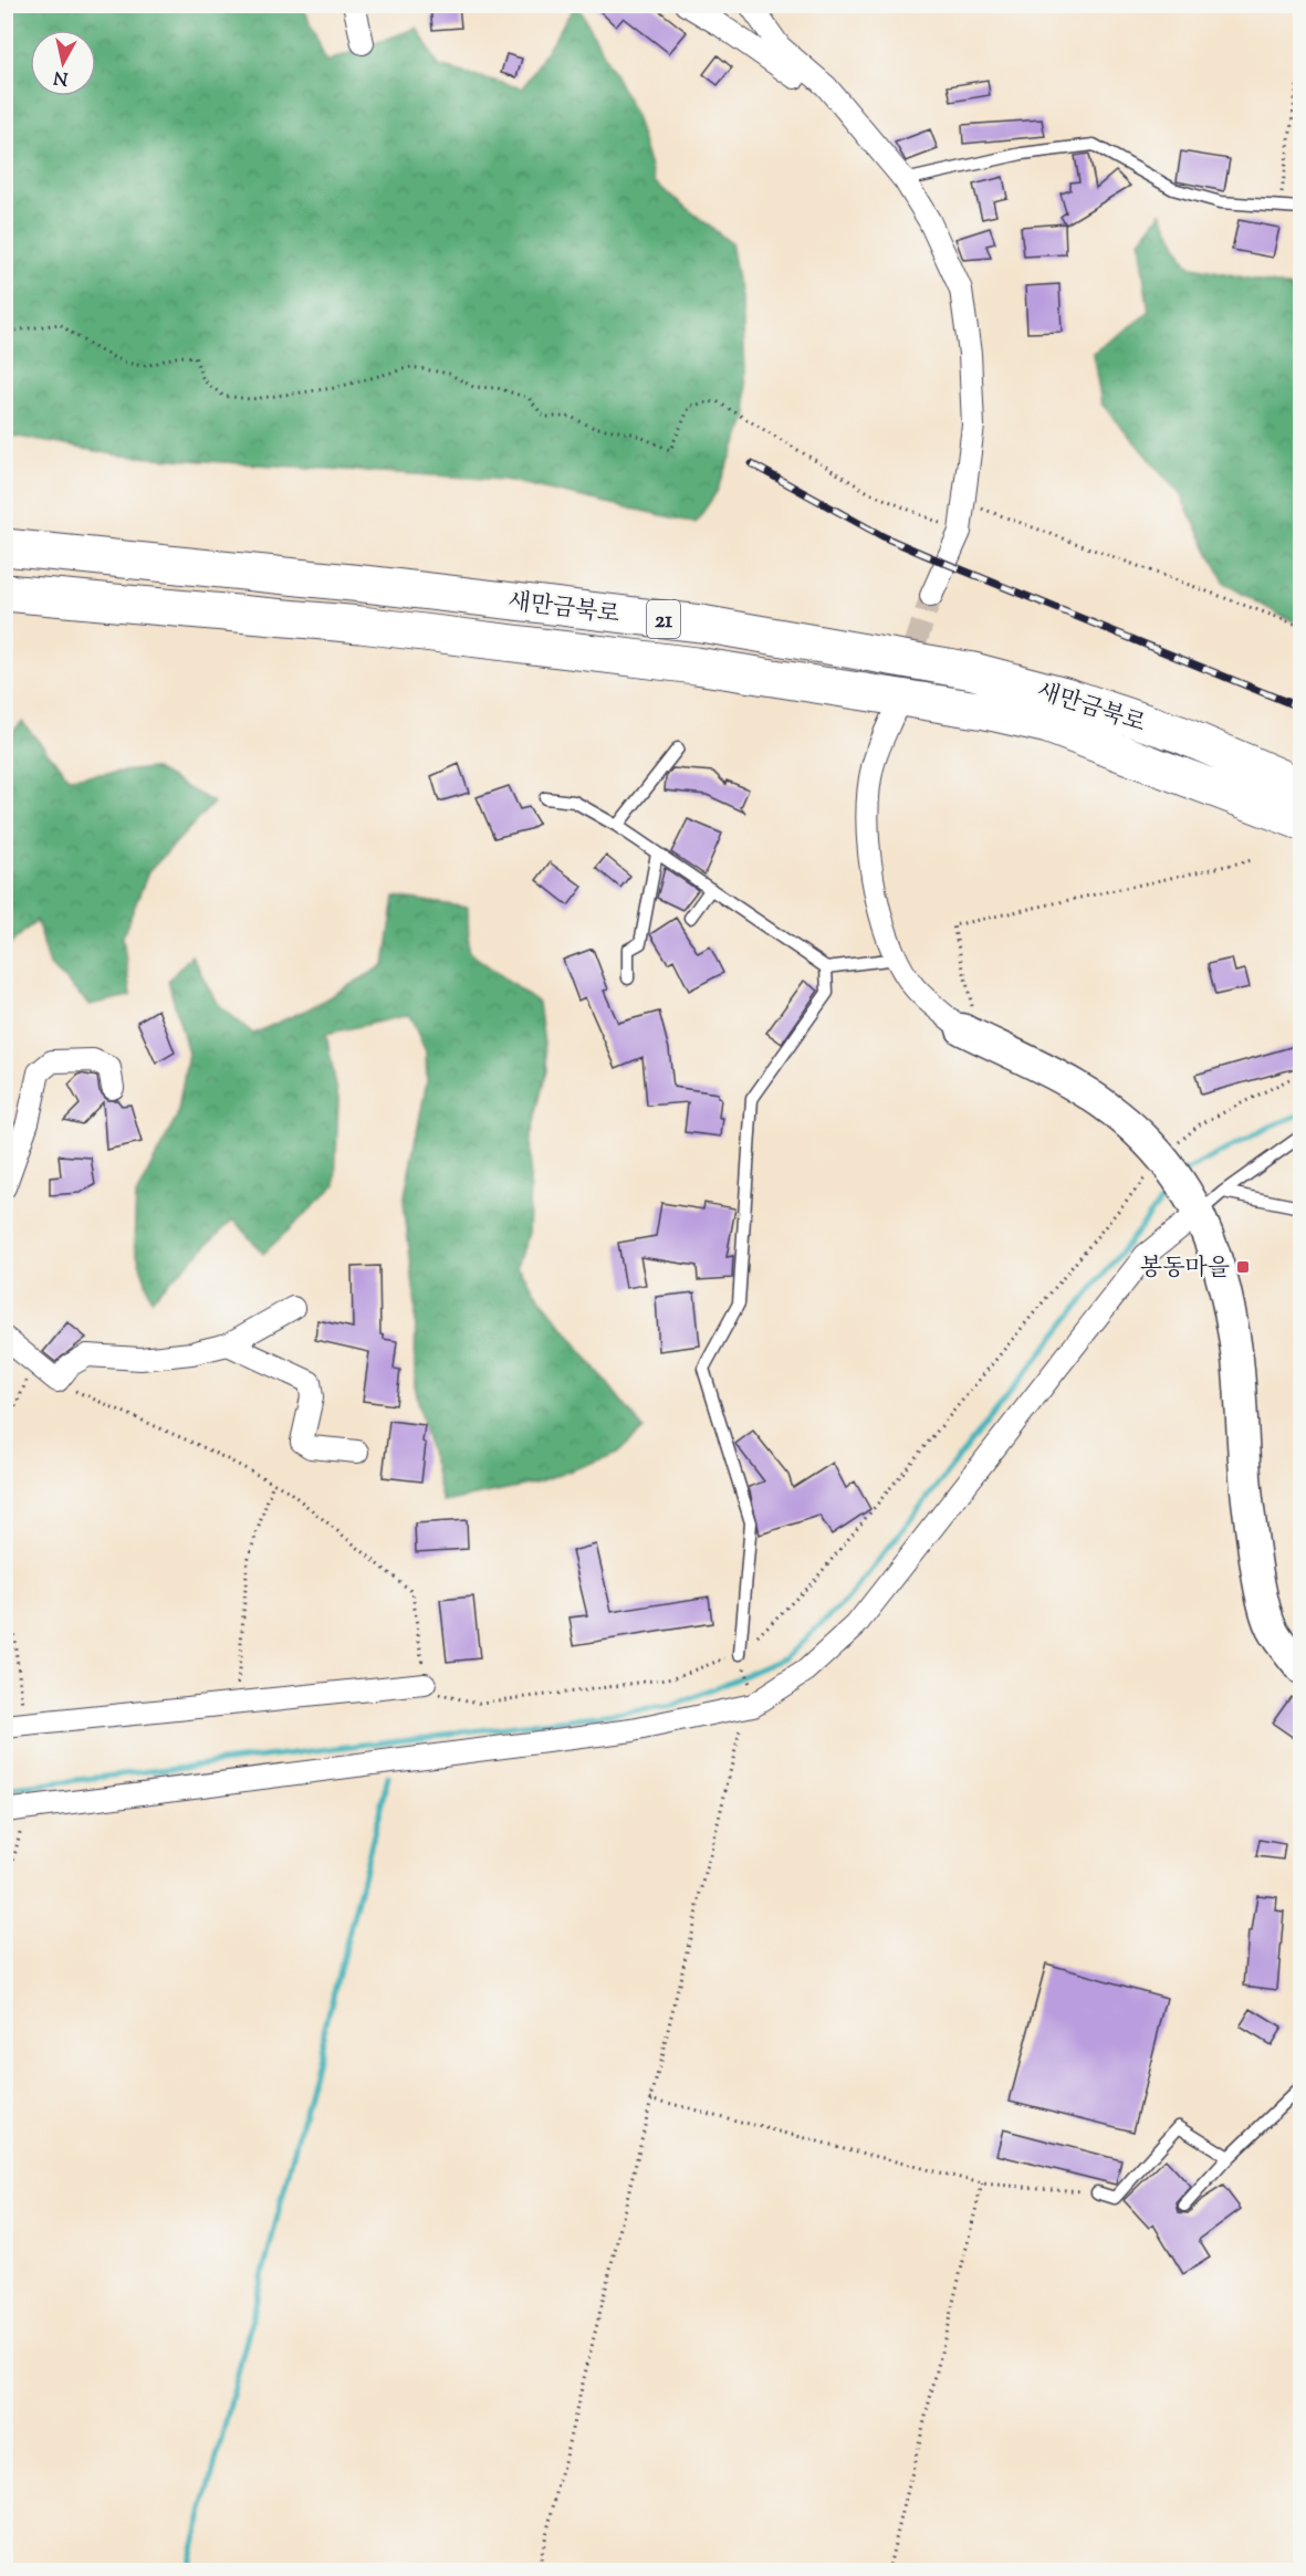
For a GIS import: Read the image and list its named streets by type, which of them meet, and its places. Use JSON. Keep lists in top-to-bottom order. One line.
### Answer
{"streets":{"highway":["새만금북로","21"]},"places":{"transit":["봉동마을"]},"north":"bottom"}
